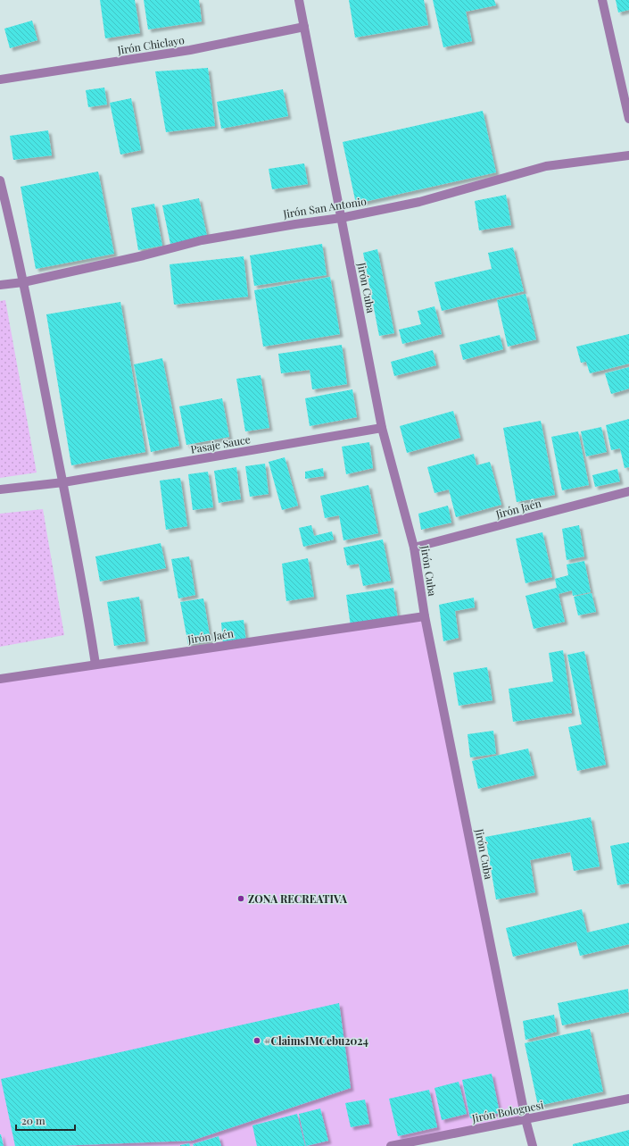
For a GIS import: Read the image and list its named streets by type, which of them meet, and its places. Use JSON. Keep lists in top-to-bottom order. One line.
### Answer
{"streets":{"street":["Jirón Chiclayo","Jirón San Antonio","Jirón Cuba","Pasaje Sauce","Jirón Jaén","Jirón Bolognesi"]},"crossings":[["Jirón Chiclayo","Jirón Cuba"],["Jirón San Antonio","Jirón Cuba"],["Jirón Cuba","Pasaje Sauce"],["Jirón Cuba","Jirón Jaén"],["Jirón Cuba","Jirón Bolognesi"]],"places":["ZONA RECREATIVA","#ClaimsIMCebu2024"],"scale_bar":"20 m"}
